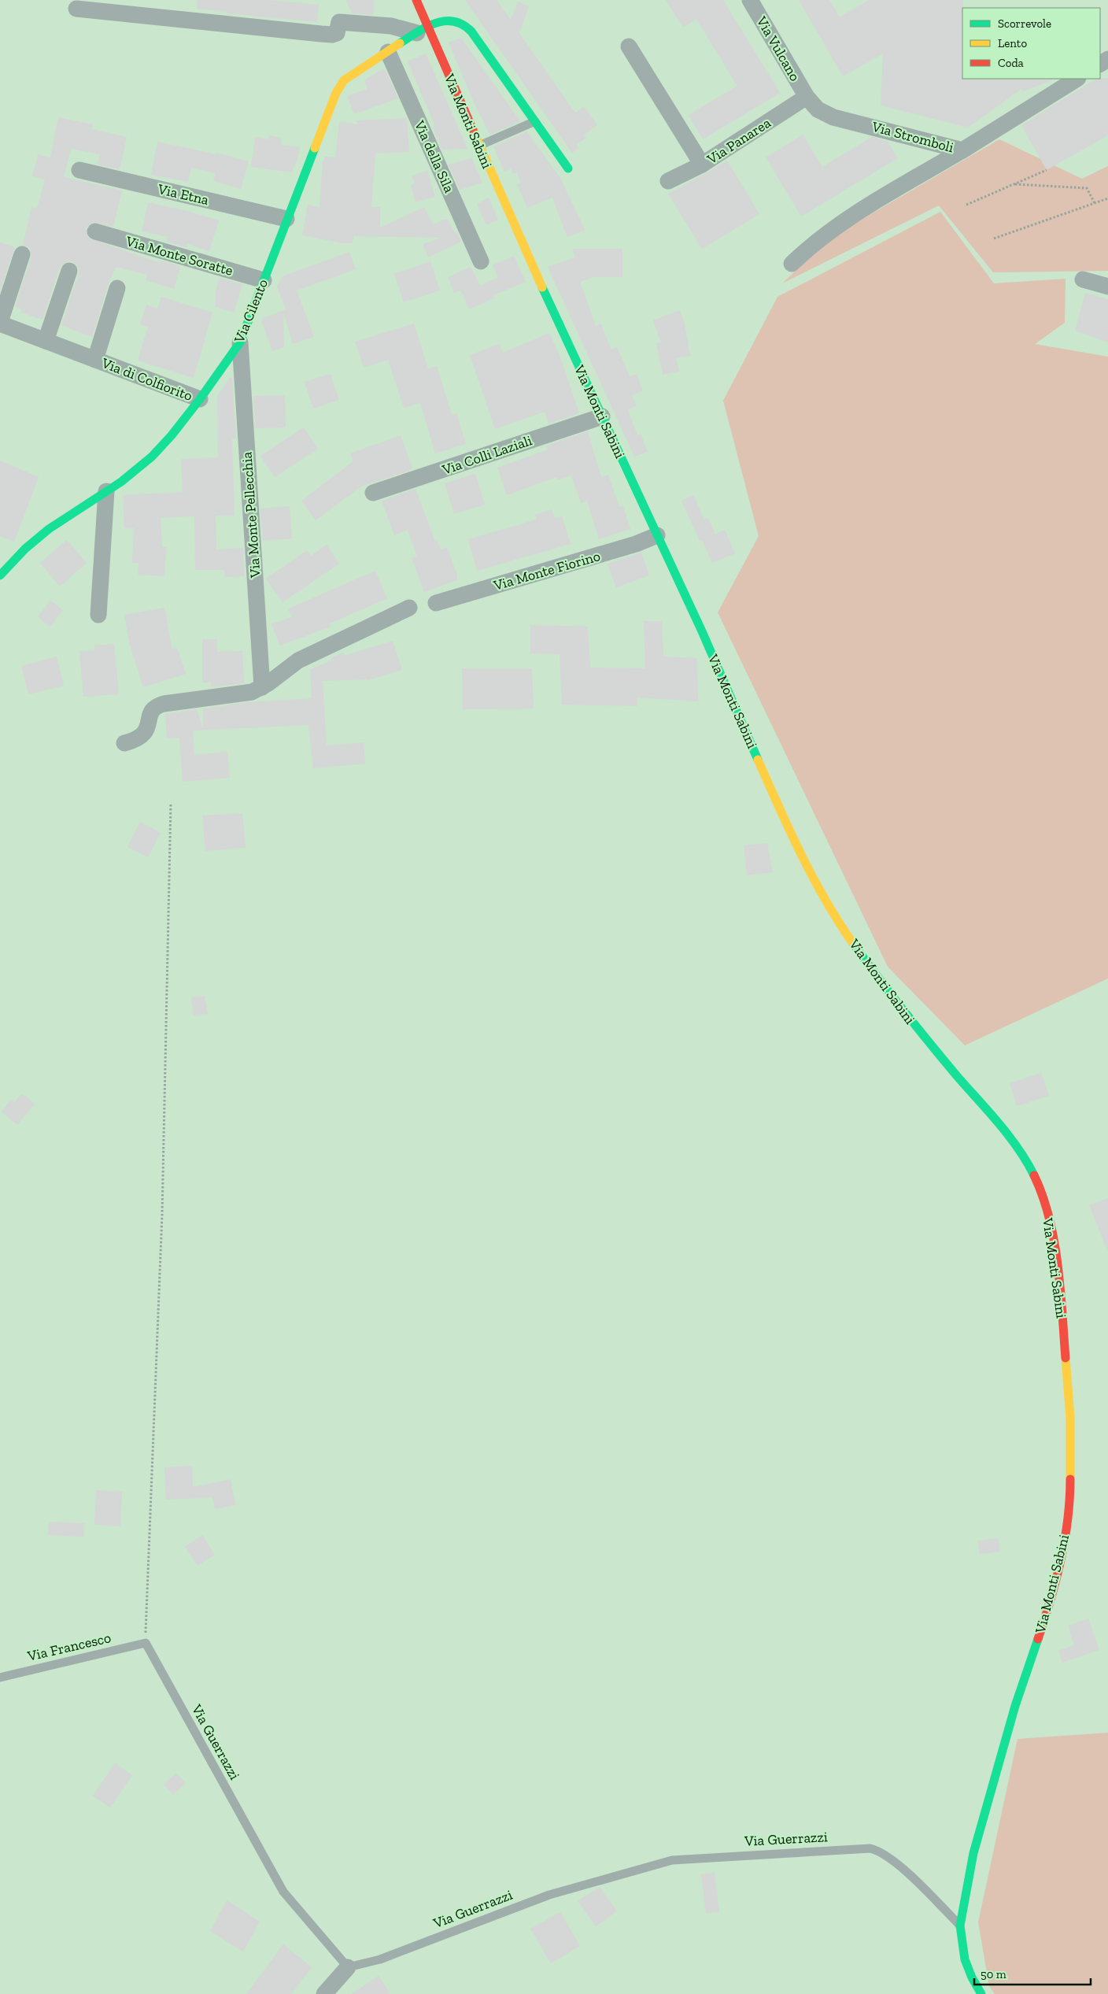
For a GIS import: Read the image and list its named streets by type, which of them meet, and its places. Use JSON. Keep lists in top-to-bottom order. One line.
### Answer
{"streets":{"street":["Via Vulcano","Via Monti Sabini","Via Stromboli","Via Panarea","Via della Sila","Via Etna","Via Monte Soratte","Via Cilento","Via di Colfiorito","Via Colli Laziali","Via Monte Pellecchia","Via Monte Fiorino"],"lane":["Via Francesco","Via Guerrazzi"]},"crossings":[["Via Vulcano","Via Stromboli"],["Via Vulcano","Via Panarea"],["Via Monti Sabini","Via Cilento"],["Via Monti Sabini","Via Colli Laziali"],["Via Monti Sabini","Via Monte Fiorino"],["Via Monti Sabini","Via Guerrazzi"],["Via Stromboli","Via Panarea"],["Via della Sila","Via Cilento"],["Via Etna","Via Cilento"],["Via Monte Soratte","Via Cilento"],["Via Cilento","Via di Colfiorito"],["Via Cilento","Via Monte Pellecchia"],["Via Francesco","Via Guerrazzi"]],"legend":["Scorrevole","Lento","Coda"],"scale_bar":"50 m"}
